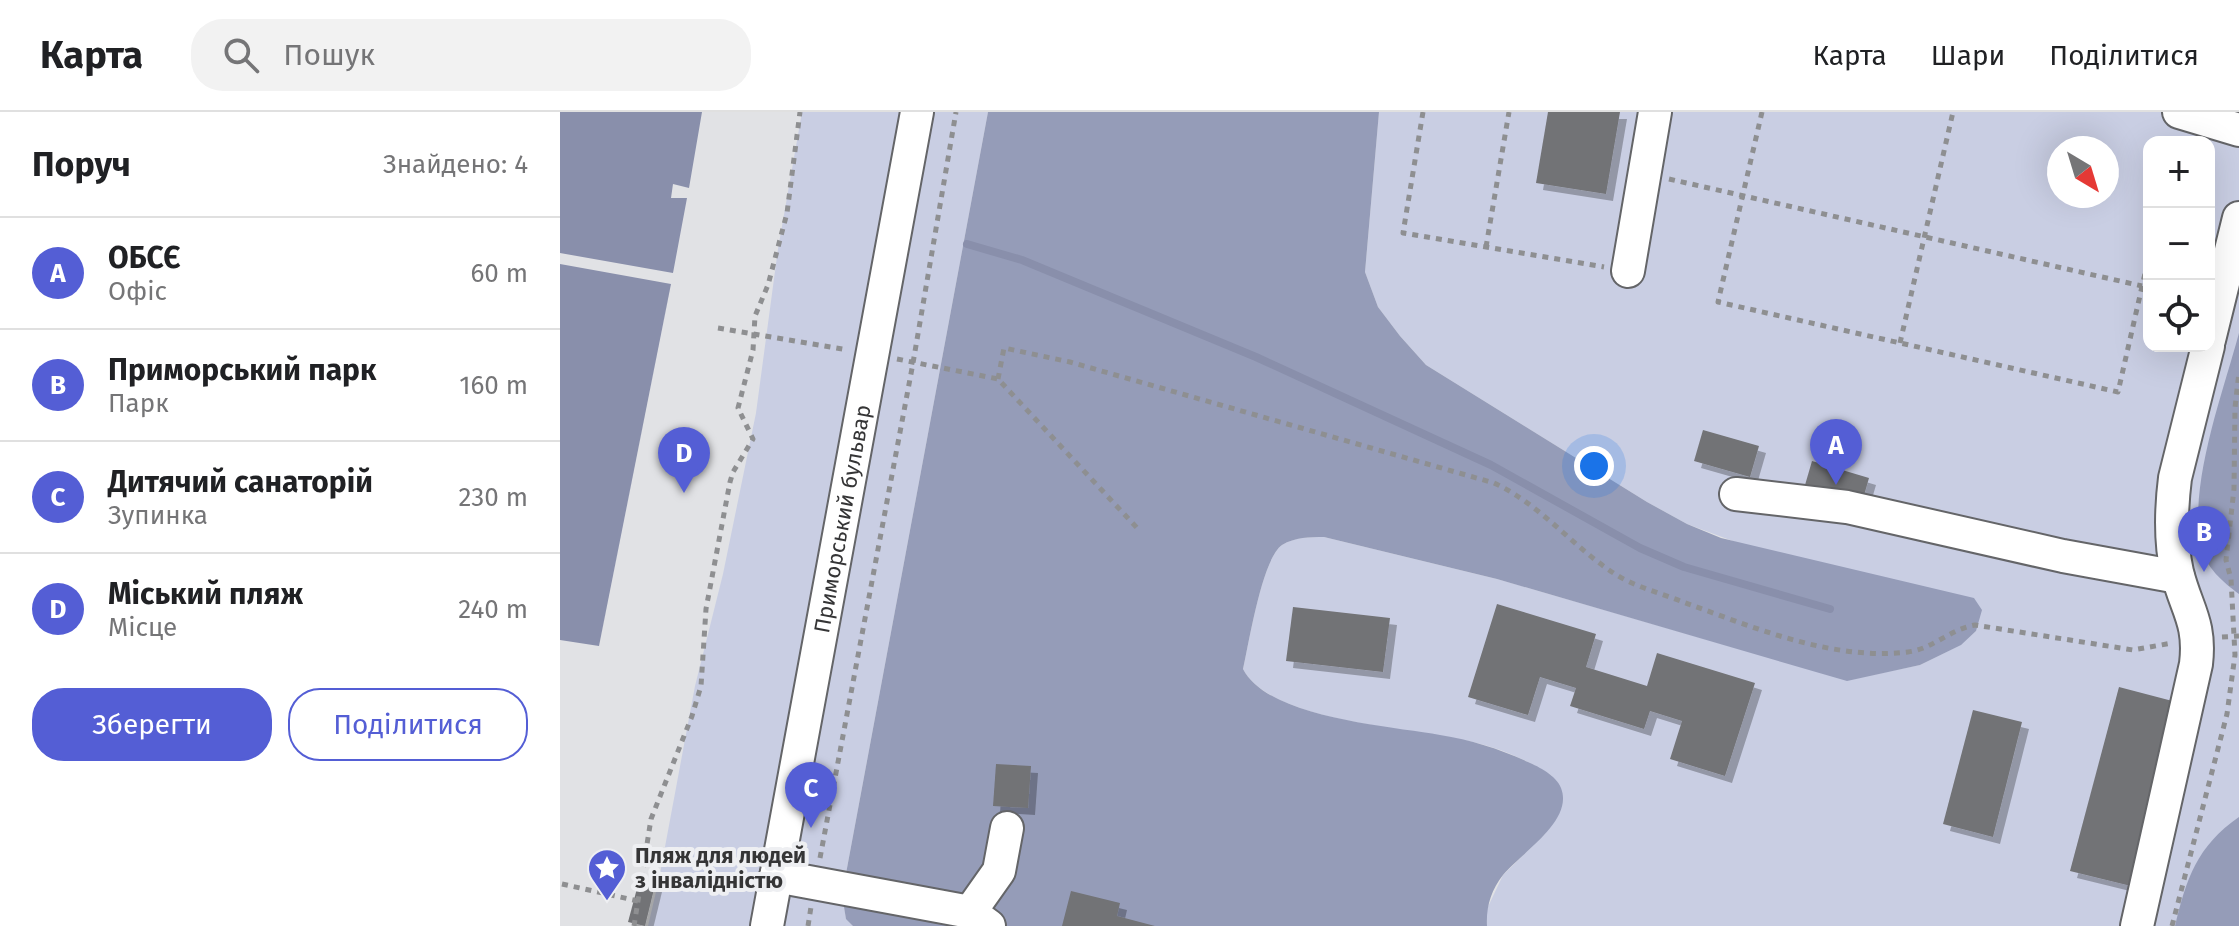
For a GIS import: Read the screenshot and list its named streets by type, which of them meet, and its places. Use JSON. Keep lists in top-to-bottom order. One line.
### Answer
{"streets":{"street":["Приморський бульвар"]},"places":{"place":["Пляж для людей з інвалідністю"]},"north":"bottom right","page":{"header":"Карта","search":"Пошук","nav":["Карта","Шари","Поділитися"],"heading":["Поруч","Знайдено: 4"],"map_buttons":["+","−"],"list":[{"mark":"A","name":"ОБСЄ","note":"Офіс","value":"60 m"},{"mark":"B","name":"Приморський парк","note":"Парк","value":"160 m"},{"mark":"C","name":"Дитячий санаторій","note":"Зупинка","value":"230 m"},{"mark":"D","name":"Міський пляж","note":"Місце","value":"240 m"}],"pins":["A","D","B","C"],"buttons":["Зберегти","Поділитися"]}}
